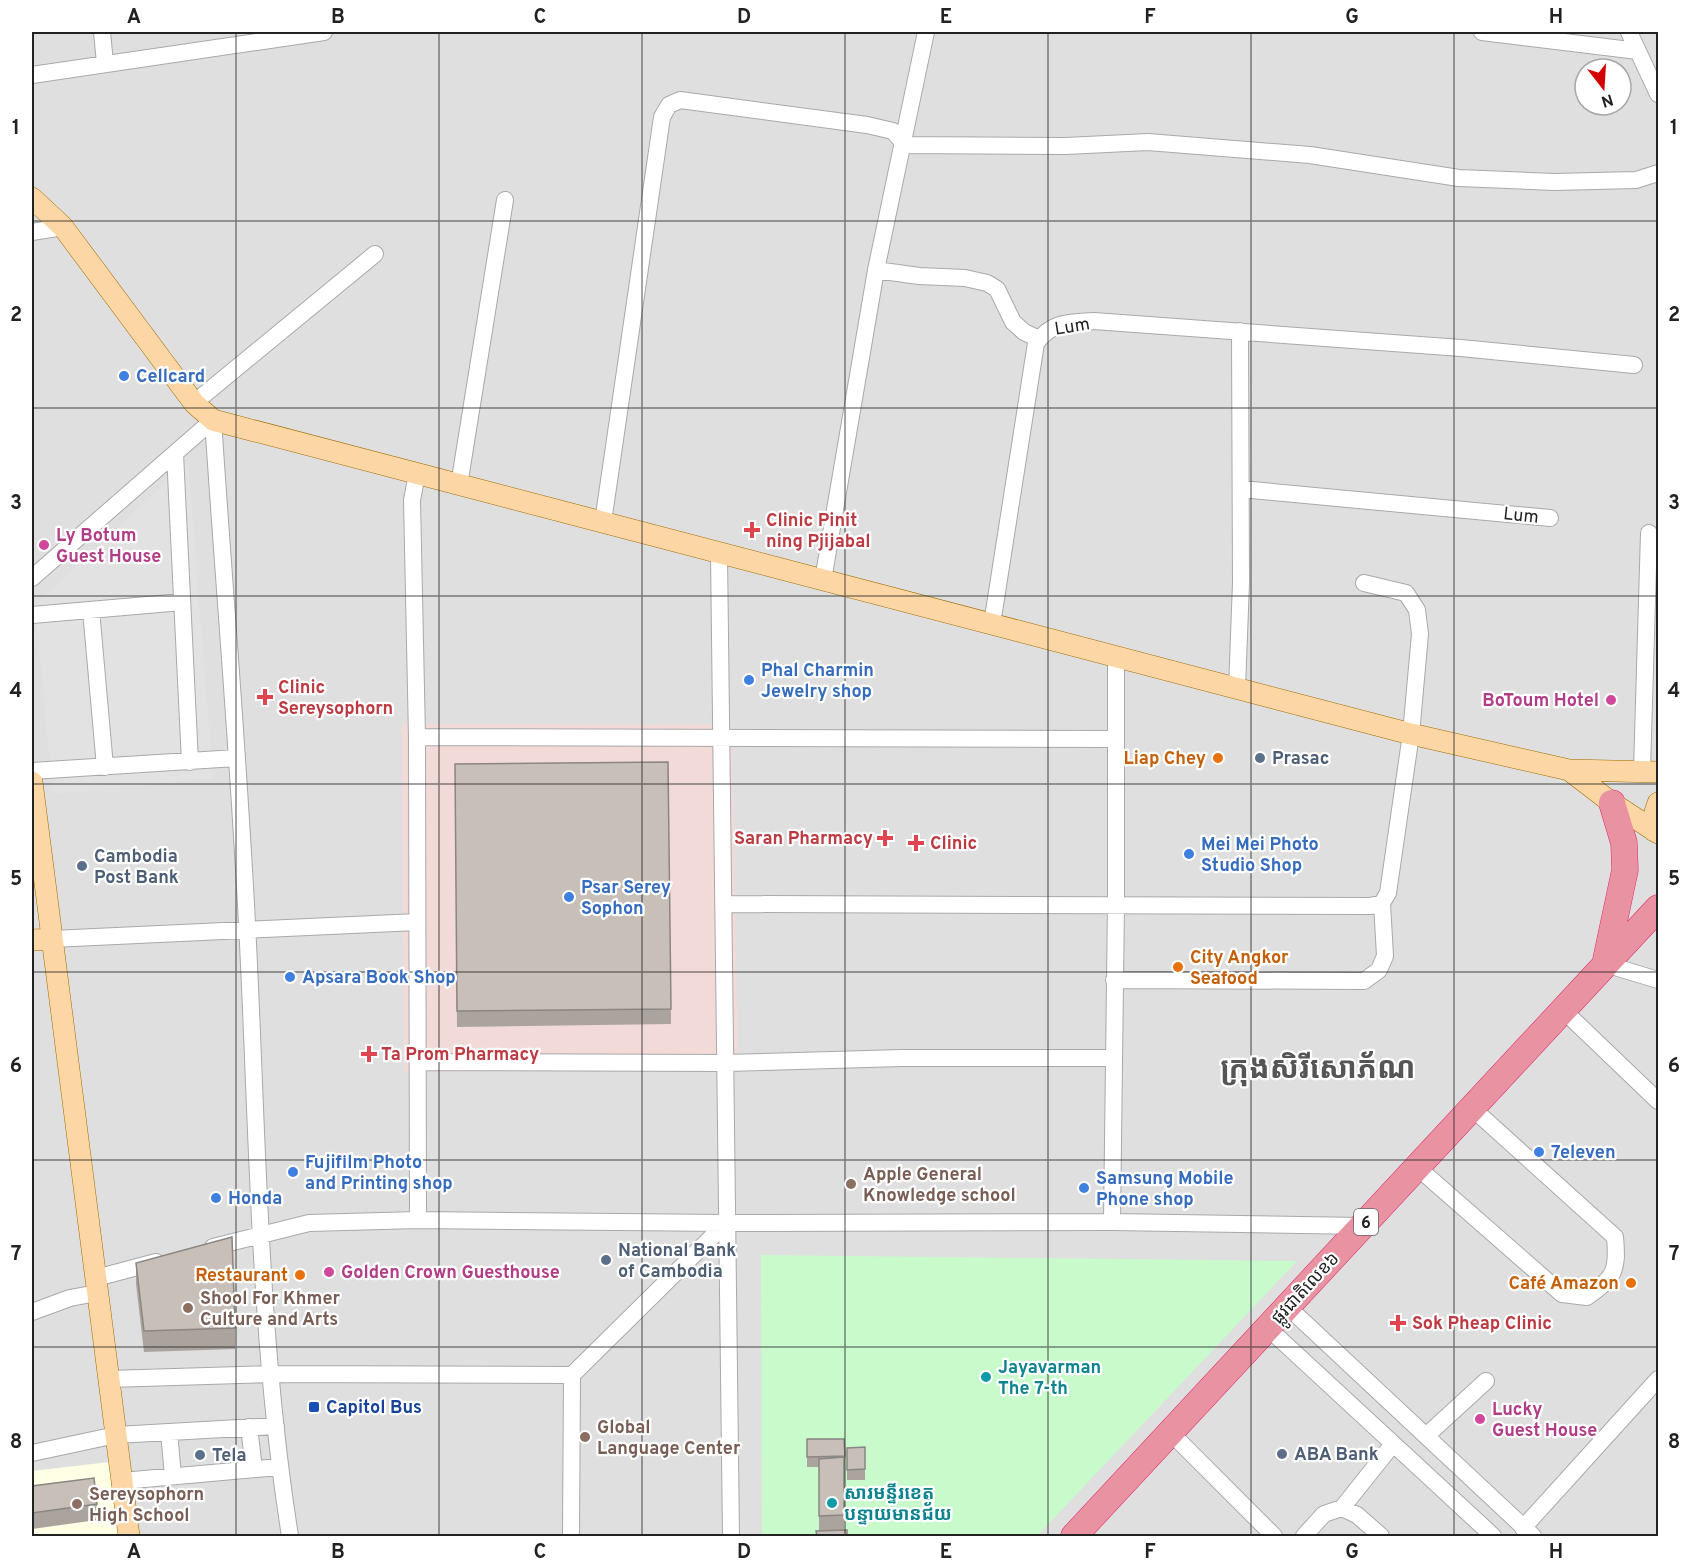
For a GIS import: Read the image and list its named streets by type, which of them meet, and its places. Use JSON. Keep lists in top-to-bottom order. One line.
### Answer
{"streets":{"highway":["6","ផ្លូវជាតិលេខ៦"],"street":["Lum"]},"districts":["ក្រុងសិរីសោភ័ណ"],"places":{"other":["Cellcard","Ly Botum Guest House","Phal Charmin Jewelry shop","BoToum Hotel","Liap Chey","Prasac","Mei Mei Photo Studio Shop","Cambodia Post Bank","Psar Serey Sophon","City Angkor Seafood","Apsara Book Shop","7eleven","Fujifilm Photo and Printing shop","Apple General Knowledge school","Samsung Mobile Phone shop","Honda","National Bank of Cambodia","Golden Crown Guesthouse","Restaurant","Café Amazon","Shool For Khmer Culture and Arts","Jayavarman The 7-th","Lucky Guest House","Global Language Center","ABA Bank","Tela","សារមន្ទីរខេត្ត បន្ទាយមានជ័យ","Sereysophorn High School"],"health":["Clinic Pinit ning Pjijabal","Clinic Sereysophorn","Saran Pharmacy","Clinic","Ta Prom Pharmacy","Sok Pheap Clinic"],"transit":["Capitol Bus"]},"north":"bottom","grid":{"columns":["A","B","C","D","E","F","G","H"],"rows":["1","2","3","4","5","6","7","8"]}}
